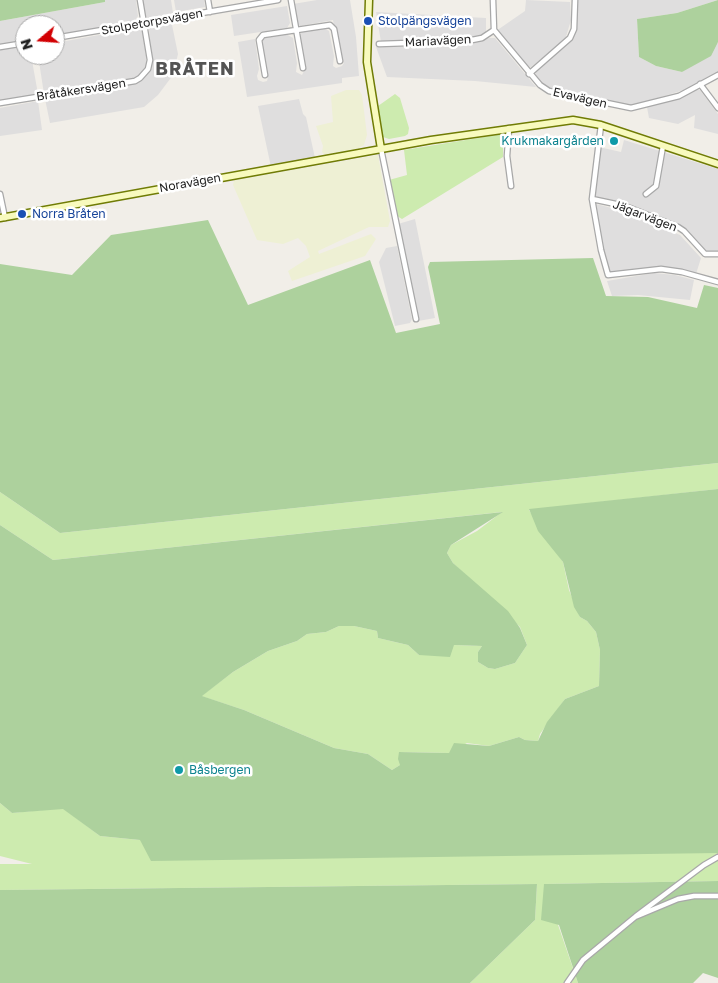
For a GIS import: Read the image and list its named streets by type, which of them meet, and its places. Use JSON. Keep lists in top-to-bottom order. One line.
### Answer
{"streets":{"main road":["Noravägen"],"street":["Stolpetorpsvägen","Mariavägen","Bråtåkersvägen","Evavägen","Jägarvägen"]},"crossings":[["Stolpetorpsvägen","Bråtåkersvägen"],["Mariavägen","Evavägen"]],"districts":["BRÅTEN"],"places":["Stolpängsvägen","Krukmakargården","Norra Bråten","Båsbergen"],"north":"left"}
